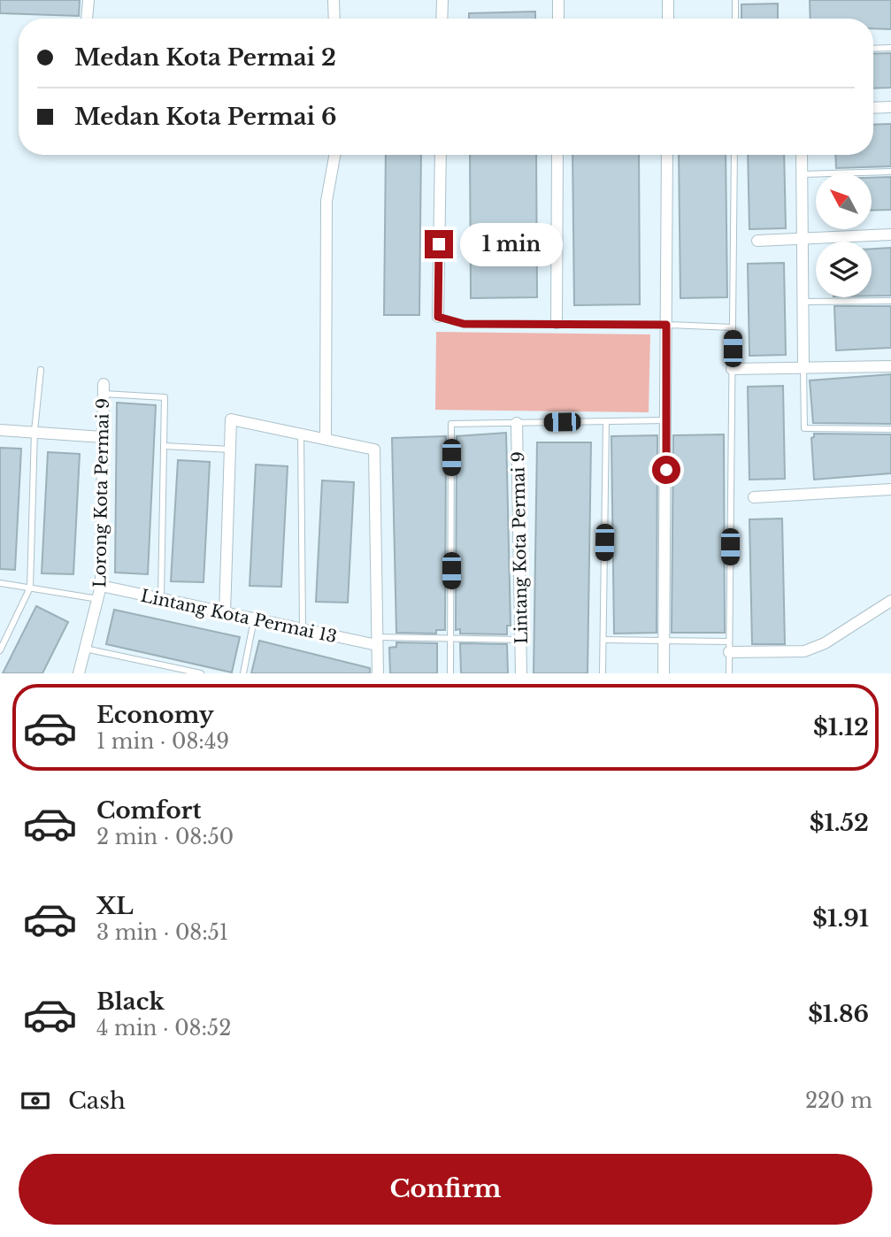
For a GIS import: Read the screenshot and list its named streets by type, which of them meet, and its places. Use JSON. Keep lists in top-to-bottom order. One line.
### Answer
{"streets":{"street":["Lorong Kota Permai 9","Lintang Kota Permai 9","Lintang Kota Permai 13"]},"crossings":[["Lorong Kota Permai 9","Lintang Kota Permai 13"]],"north":"top left","page":{"banner":["Medan Kota Permai 2","Medan Kota Permai 6"],"bubble":"1 min","list":[{"name":"Economy","note":"1 min · 08:49","value":"$1.12"},{"name":"Comfort","note":"2 min · 08:50","value":"$1.52"},{"name":"XL","note":"3 min · 08:51","value":"$1.91"},{"name":"Black","note":"4 min · 08:52","value":"$1.86"}],"pay":["Cash","220 m"],"buttons":"Confirm"}}
